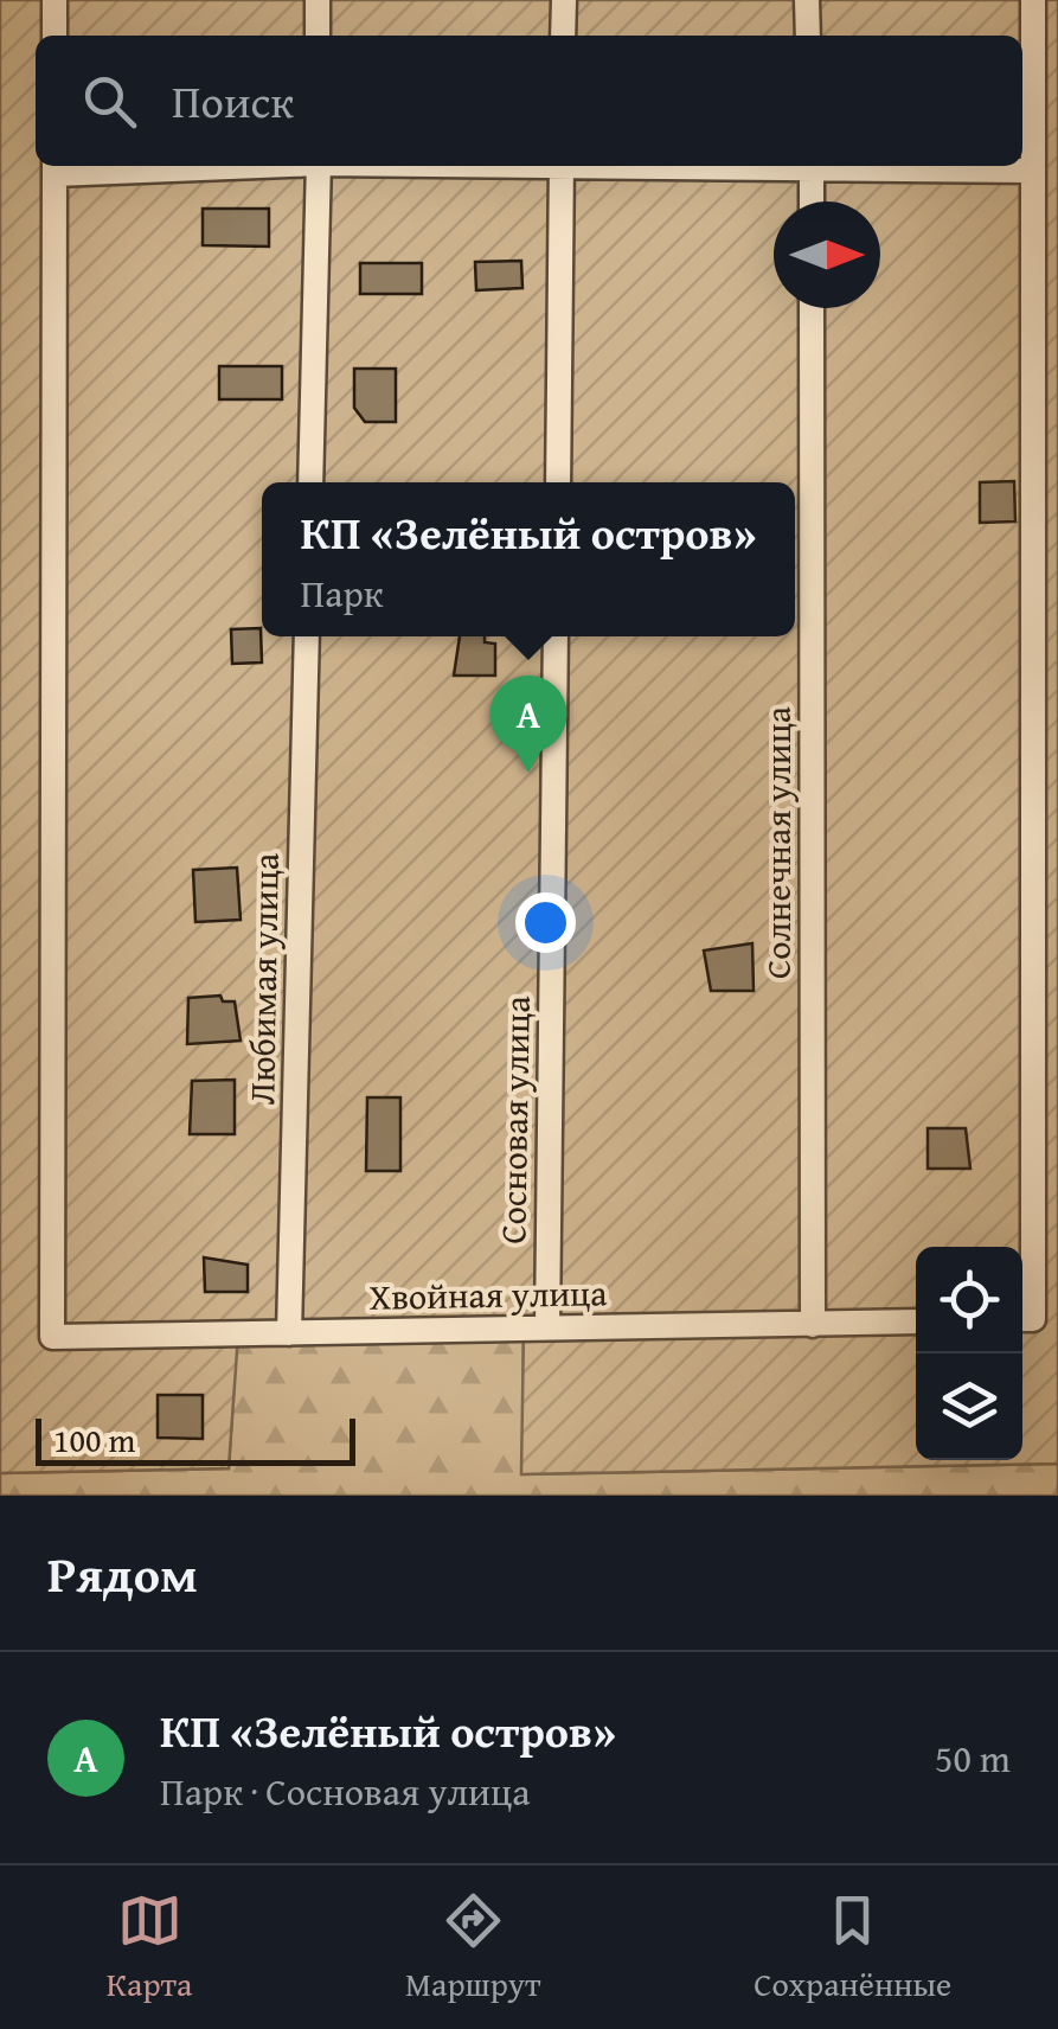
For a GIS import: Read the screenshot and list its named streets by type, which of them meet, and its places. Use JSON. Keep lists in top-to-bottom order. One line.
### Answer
{"streets":{"street":["Солнечная улица","Любимая улица","Сосновая улица","Хвойная улица"]},"crossings":[["Солнечная улица","Хвойная улица"],["Любимая улица","Хвойная улица"],["Сосновая улица","Хвойная улица"]],"scale_bar":"100 m","north":"right","page":{"search":"Поиск","popup":["КП «Зелёный остров»","Парк"],"pins":"A","scale":"100 m","heading":"Рядом","list":[{"mark":"A","name":"КП «Зелёный остров»","note":"Парк · Сосновая улица","value":"50 m"}],"nav":["Карта","Маршрут","Сохранённые"]}}
